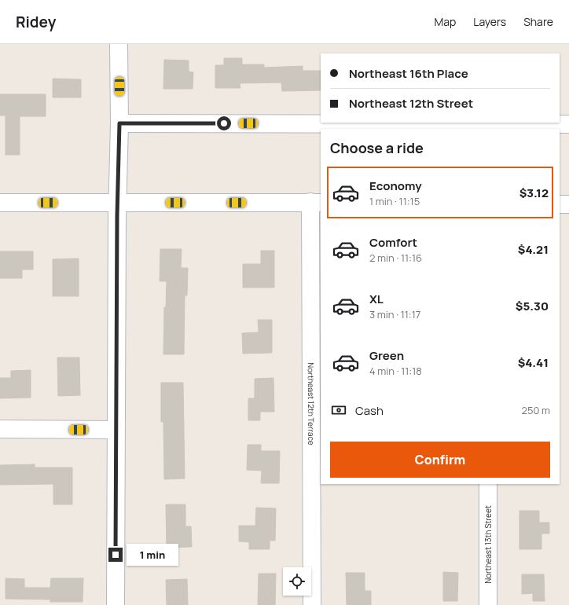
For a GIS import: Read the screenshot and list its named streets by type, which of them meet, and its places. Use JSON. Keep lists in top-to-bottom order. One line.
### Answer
{"streets":{"street":["Northeast 12th Terrace","Northeast 13th Street"]},"page":{"header":"Ridey","nav":["Map","Layers","Share"],"banner":["Northeast 16th Place","Northeast 12th Street"],"heading":"Choose a ride","list":[{"name":"Economy","note":"1 min · 11:15","value":"$3.12"},{"name":"Comfort","note":"2 min · 11:16","value":"$4.21"},{"name":"XL","note":"3 min · 11:17","value":"$5.30"},{"name":"Green","note":"4 min · 11:18","value":"$4.41"}],"pay":["Cash","250 m"],"buttons":"Confirm","bubble":"1 min"}}
